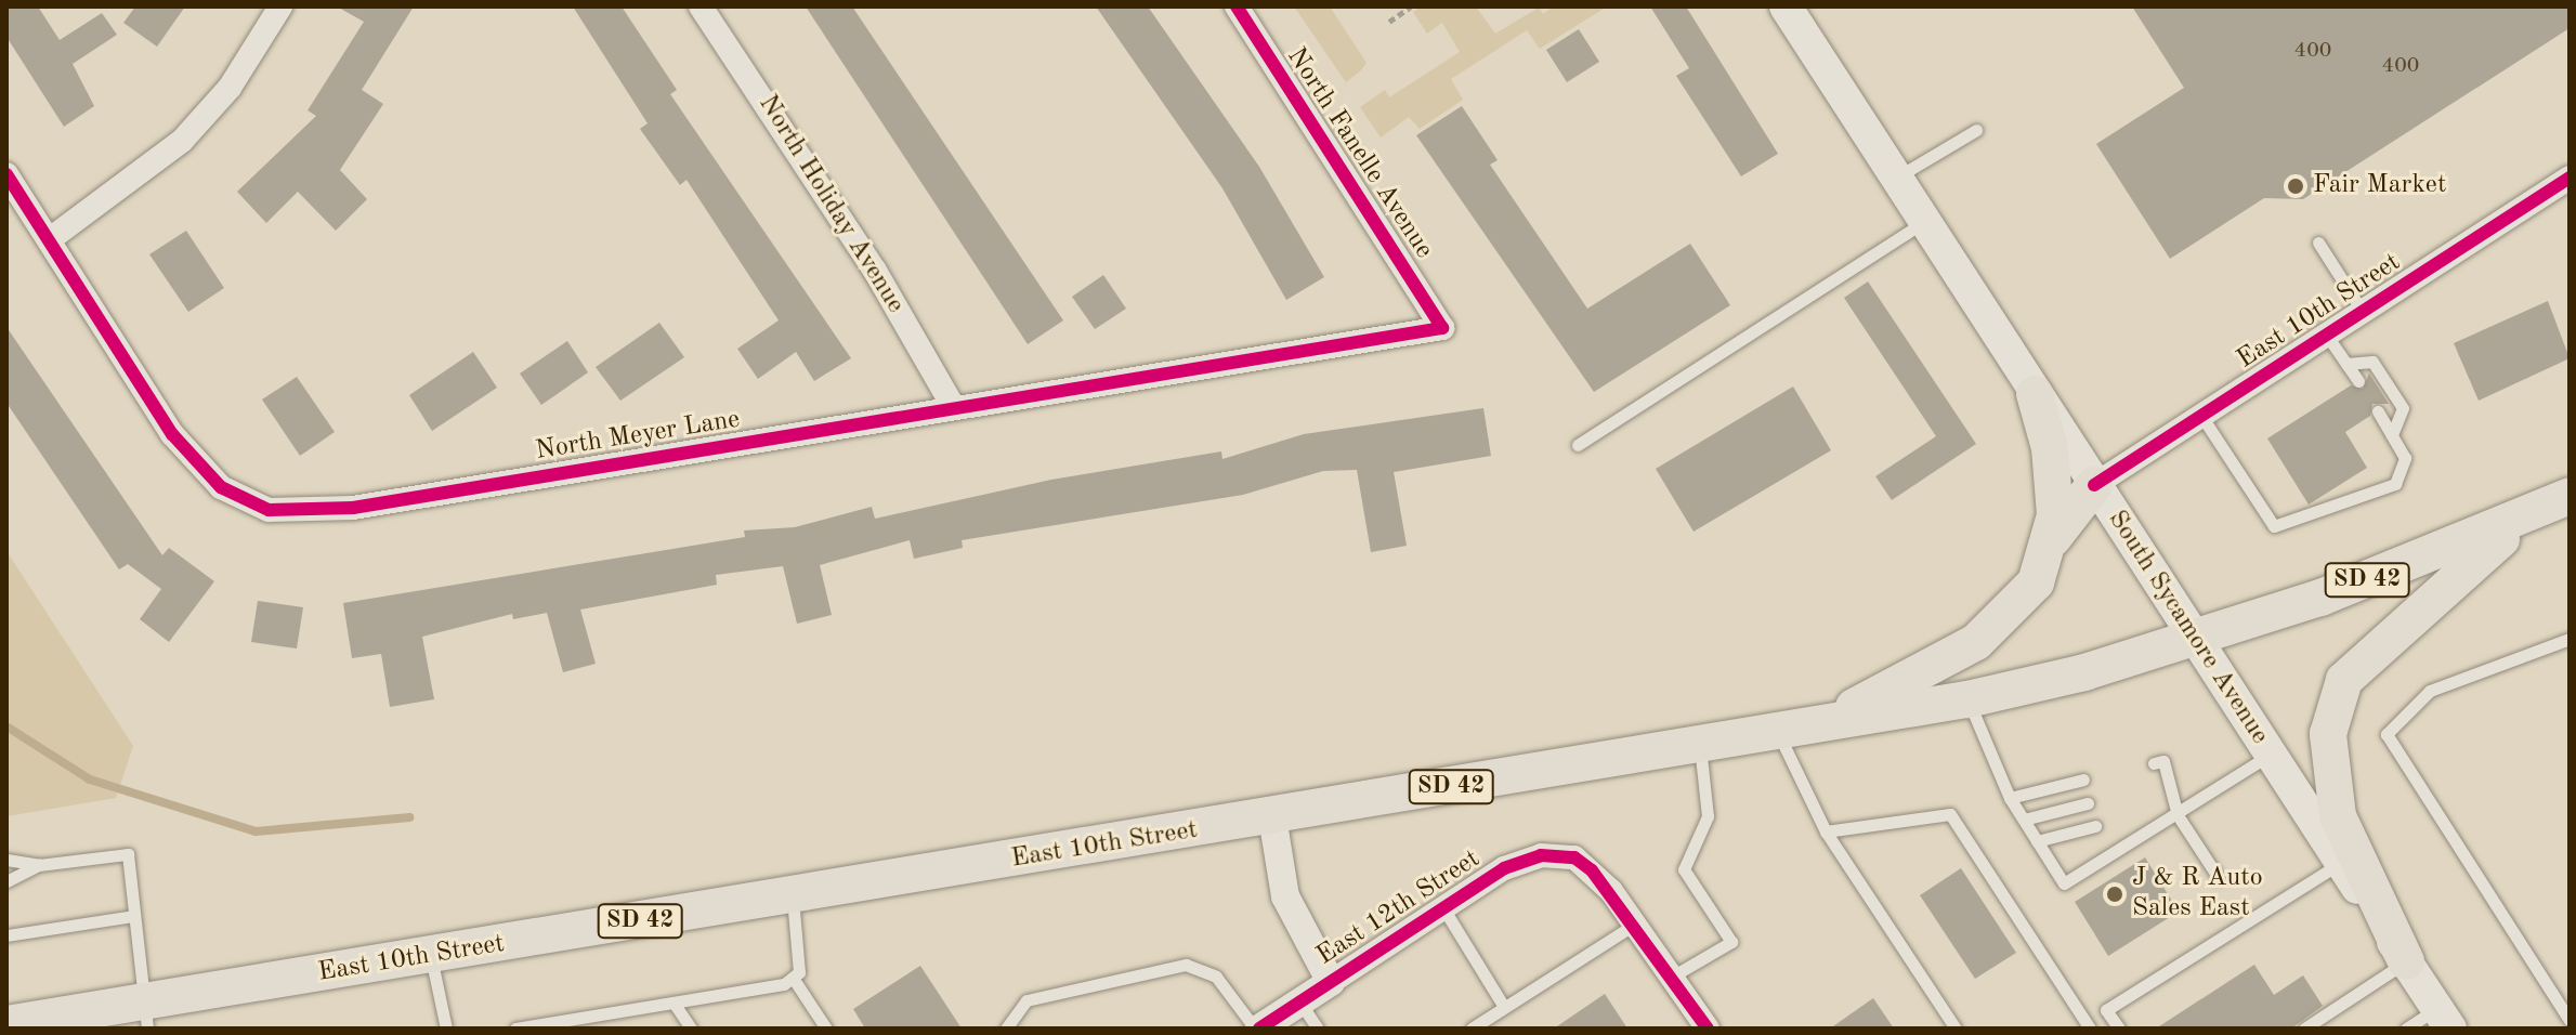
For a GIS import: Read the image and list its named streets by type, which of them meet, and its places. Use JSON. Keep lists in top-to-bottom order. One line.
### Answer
{"streets":{"main road":["East 10th Street","SD 42","South Sycamore Avenue"],"street":["North Fanelle Avenue","North Holiday Avenue","North Meyer Lane","East 12th Street"]},"crossings":[["North Fanelle Avenue","North Meyer Lane"],["North Holiday Avenue","North Meyer Lane"],["East 10th Street","SD 42"],["East 10th Street","South Sycamore Avenue"],["East 10th Street","East 12th Street"],["SD 42","South Sycamore Avenue"]],"places":["Fair Market","J & R Auto Sales East"],"house_numbers":["400","400"]}
